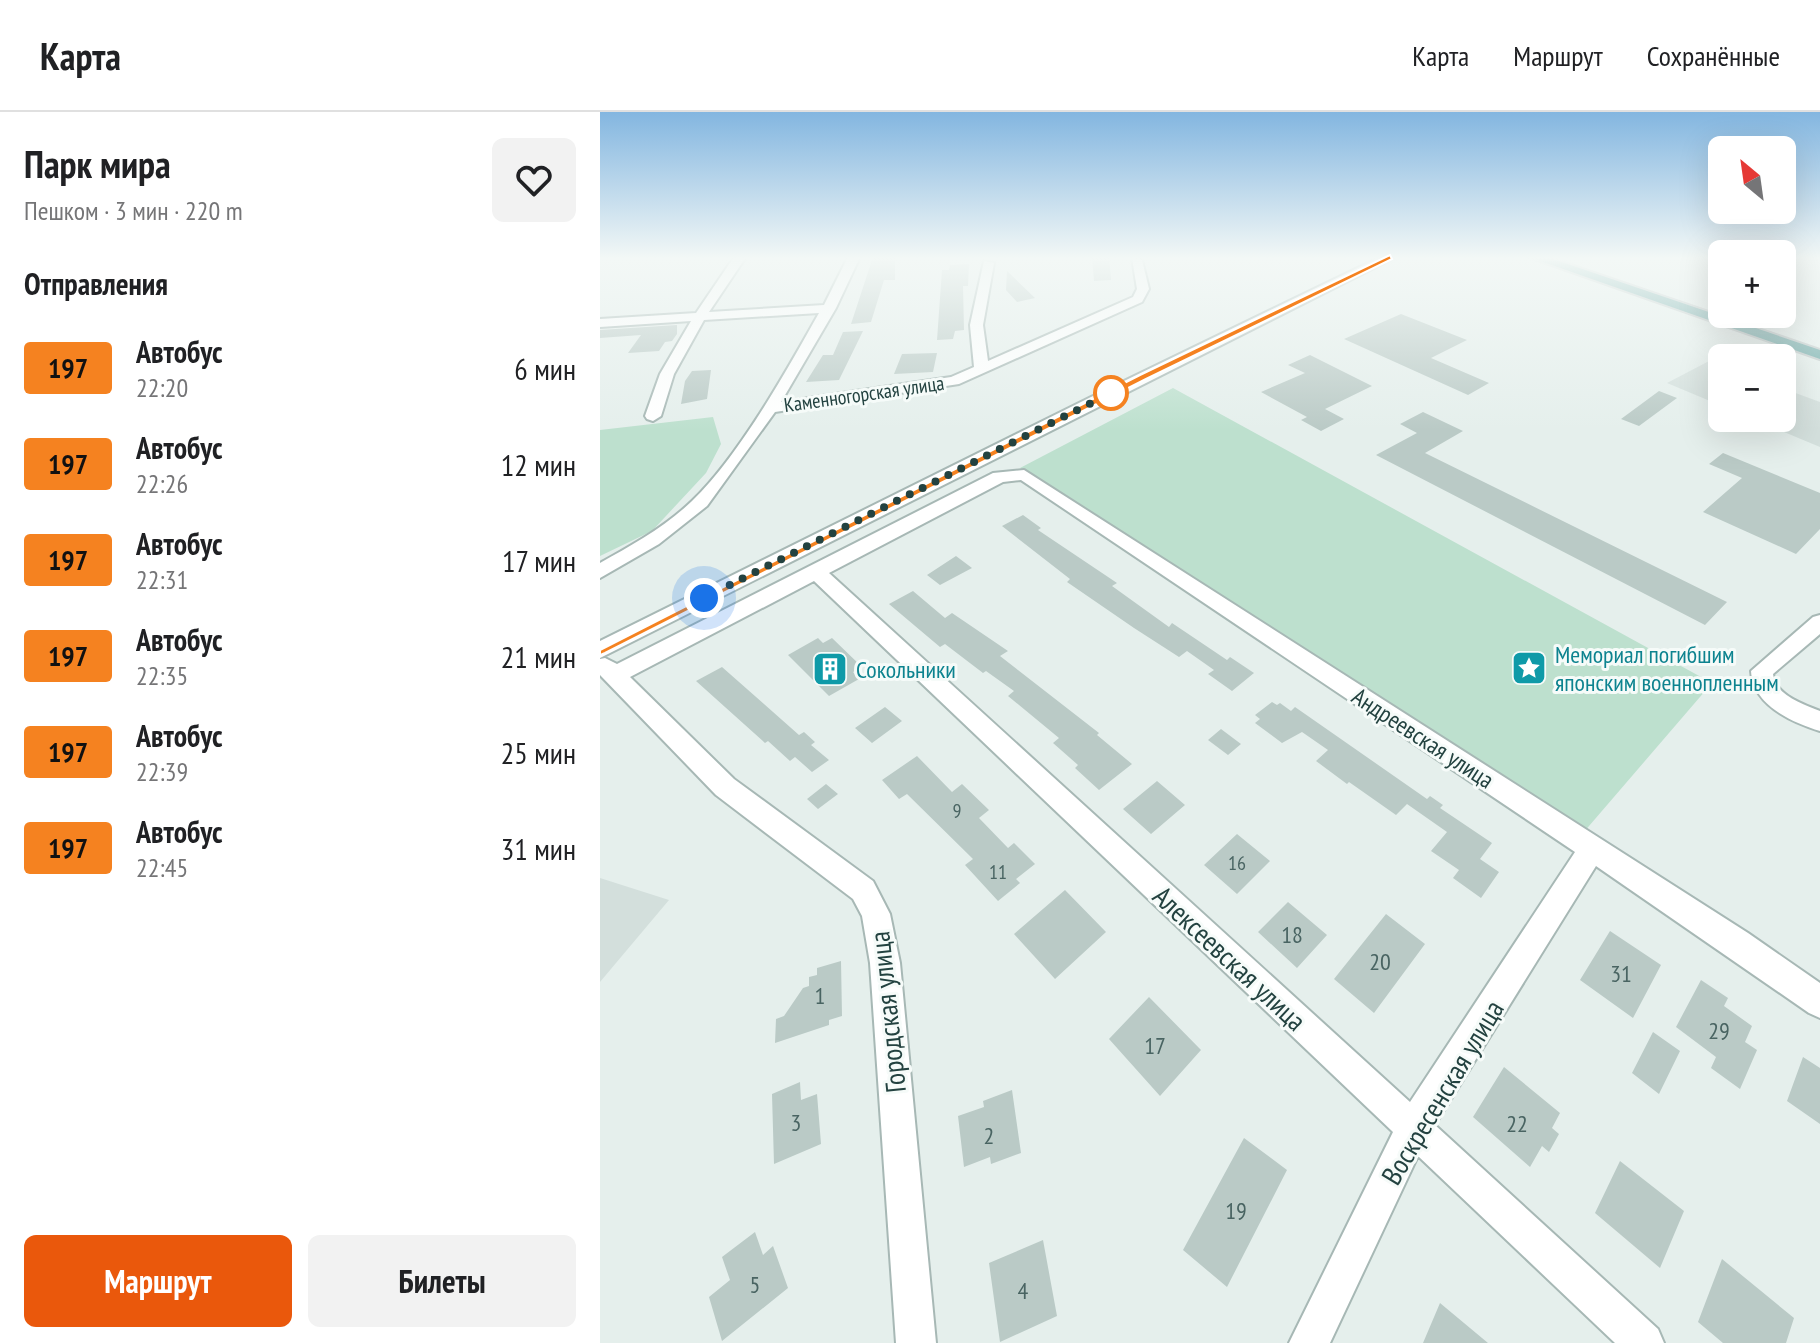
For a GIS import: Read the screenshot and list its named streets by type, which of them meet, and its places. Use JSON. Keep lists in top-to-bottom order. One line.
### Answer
{"streets":{"street":["Каменногорская улица","Андреевская улица","Алексеевская улица","Городская улица","Воскресенская улица"]},"crossings":[["Андреевская улица","Воскресенская улица"],["Алексеевская улица","Воскресенская улица"]],"places":{"place":["Мемориал погибшим японским военнопленным"],"building":["Сокольники"]},"lines":["bus line 197"],"house_numbers":["9","16","11","18","20","31","1","29","17","3","22","2","19","5","4"],"north":"top left","page":{"header":"Карта","nav":["Карта","Маршрут","Сохранённые"],"heading":[["Парк мира","Пешком · 3 мин · 220 m"],"Отправления"],"map_buttons":["+","−"],"list":[{"mark":"197","name":"Автобус","note":"22:20","value":"6 мин"},{"mark":"197","name":"Автобус","note":"22:26","value":"12 мин"},{"mark":"197","name":"Автобус","note":"22:31","value":"17 мин"},{"mark":"197","name":"Автобус","note":"22:35","value":"21 мин"},{"mark":"197","name":"Автобус","note":"22:39","value":"25 мин"},{"mark":"197","name":"Автобус","note":"22:45","value":"31 мин"}],"buttons":["Маршрут","Билеты"]}}
